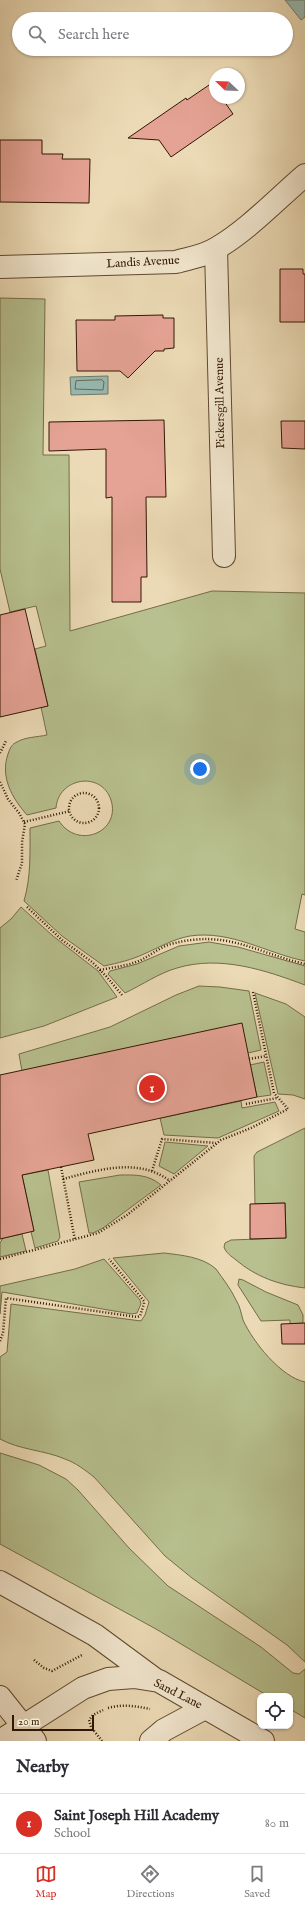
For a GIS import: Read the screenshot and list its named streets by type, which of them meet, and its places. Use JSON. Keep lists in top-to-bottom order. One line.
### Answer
{"streets":{"street":["Landis Avenue","Pickersgill Avenue","Sand Lane"]},"crossings":[["Landis Avenue","Pickersgill Avenue"]],"scale_bar":"20 m","north":"top left","page":{"search":"Search here","pins":"1","scale":"20 m","heading":"Nearby","list":[{"mark":"1","name":"Saint Joseph Hill Academy","note":"School","value":"80 m"}],"nav":["Map","Directions","Saved"]}}
